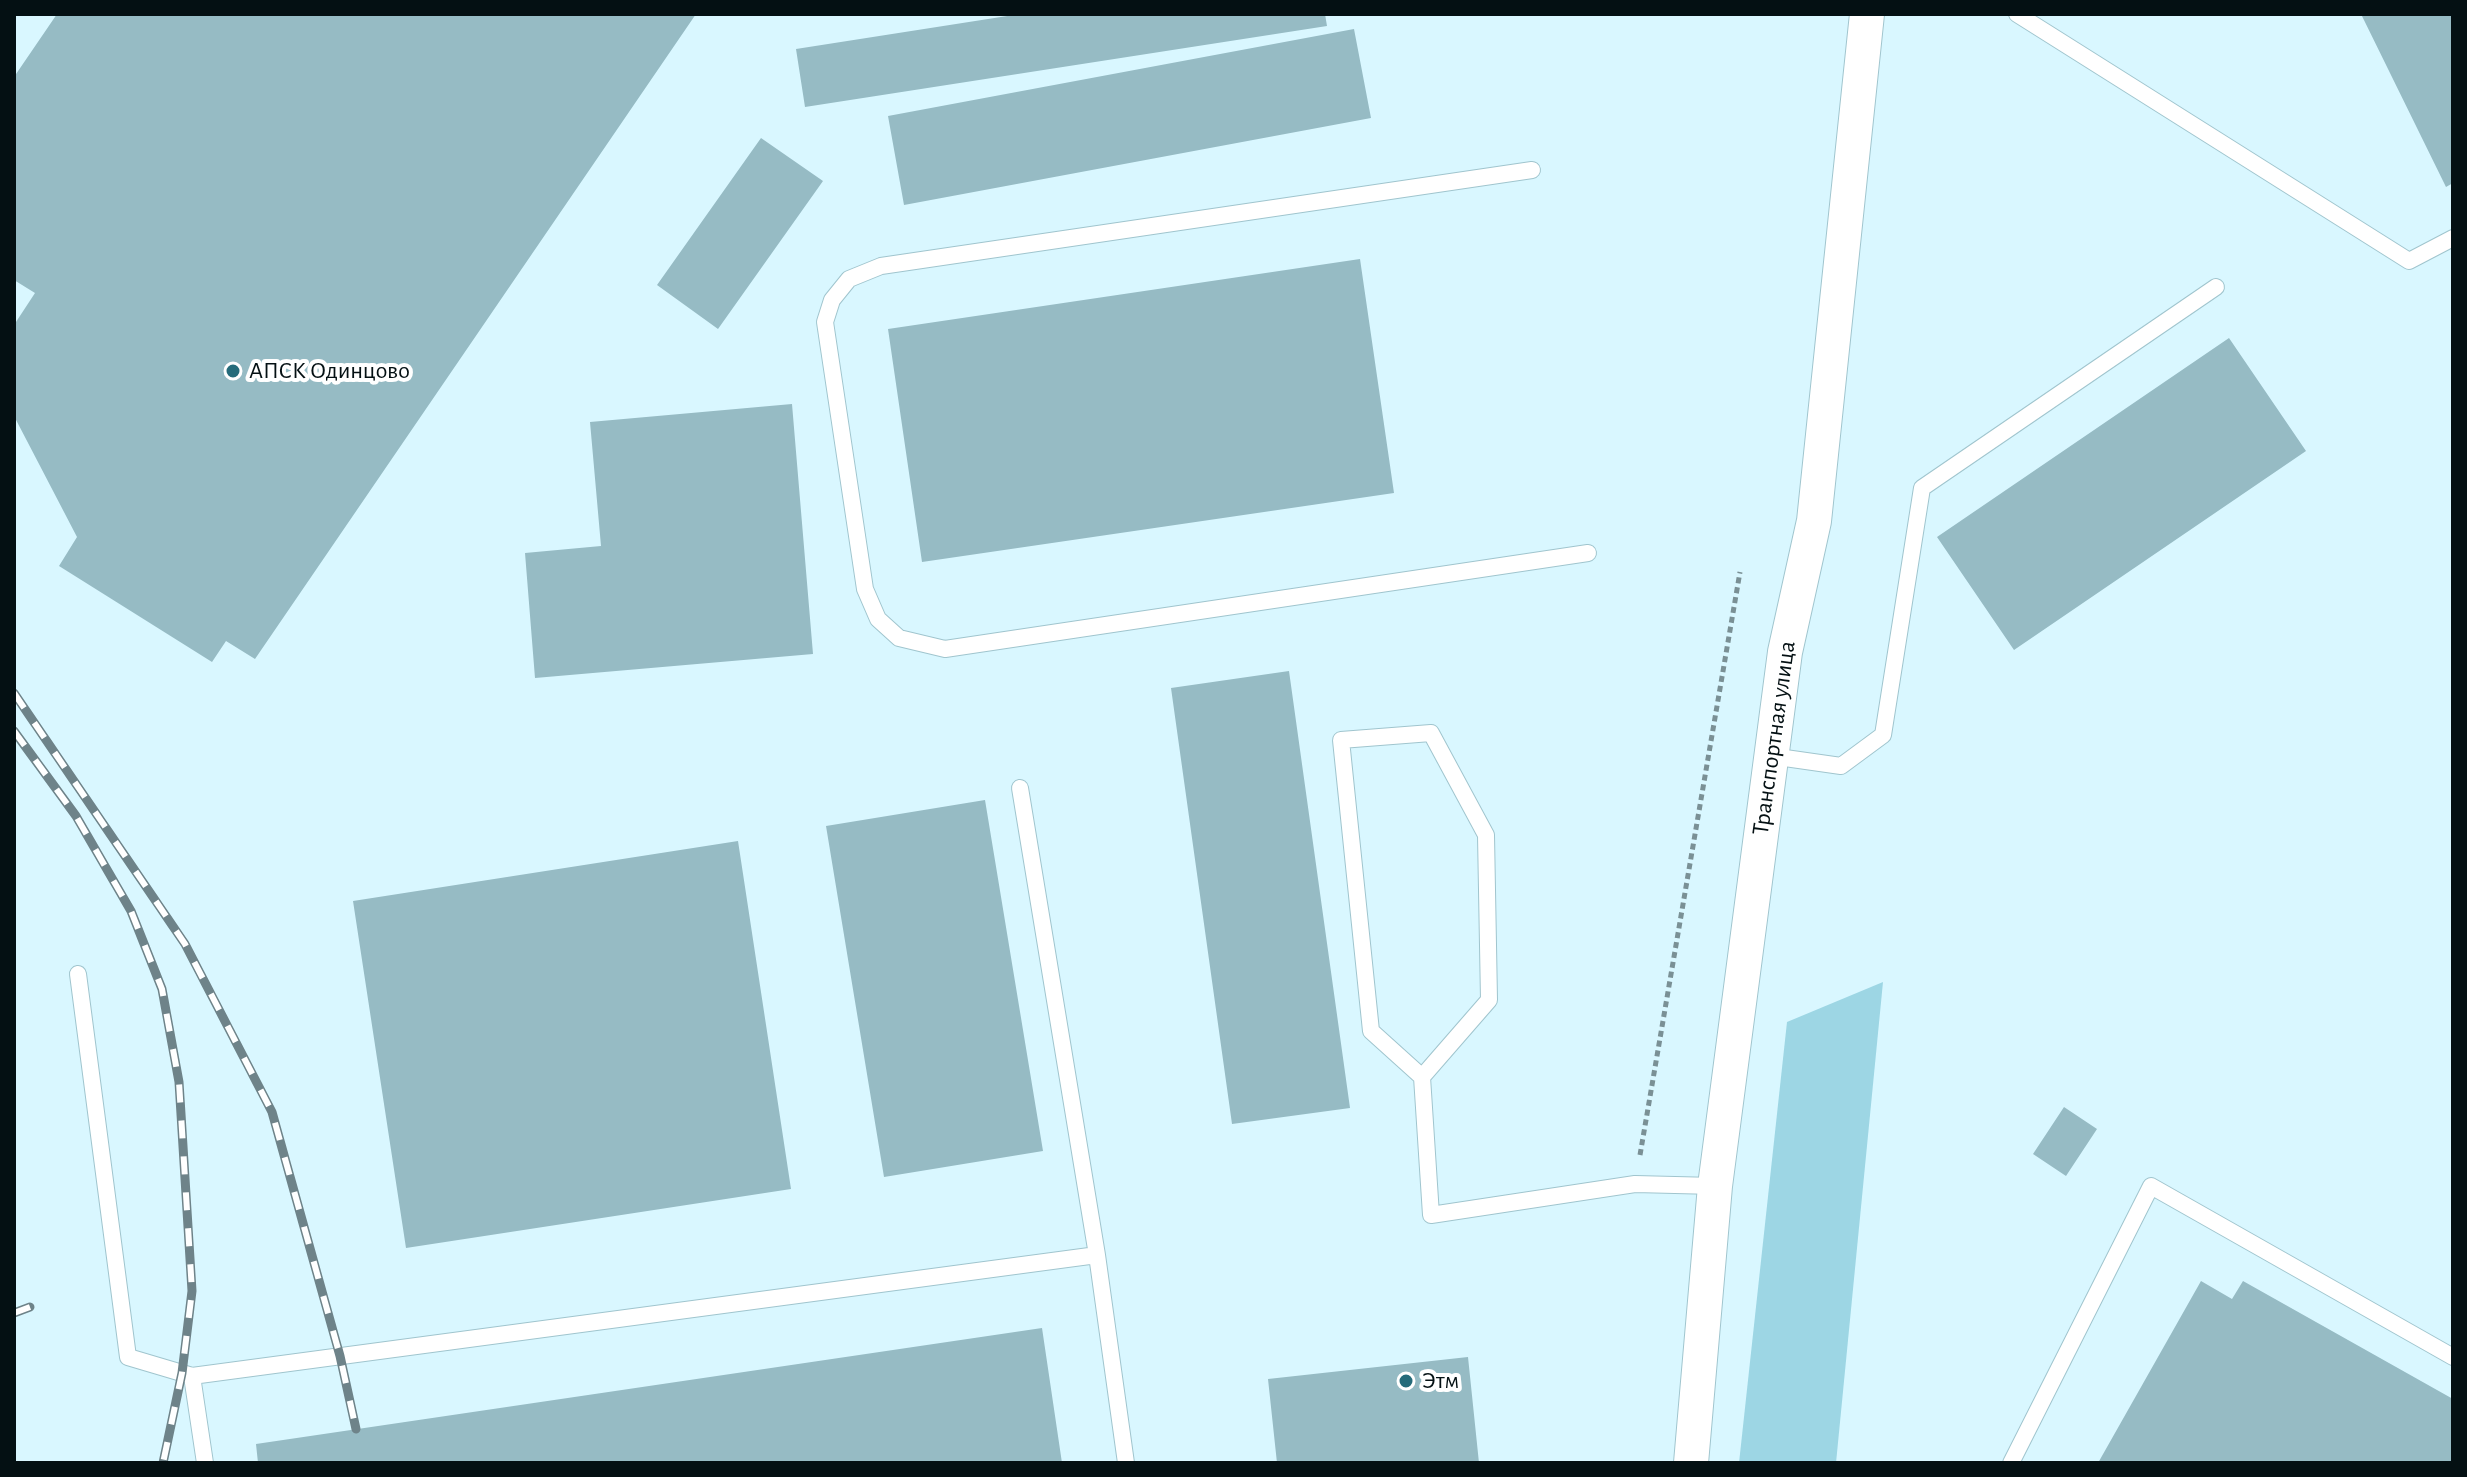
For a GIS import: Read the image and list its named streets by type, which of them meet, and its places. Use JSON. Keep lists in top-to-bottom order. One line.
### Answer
{"streets":{"street":["Транспортная улица"]},"places":["АПСК Одинцово","Этм"]}
